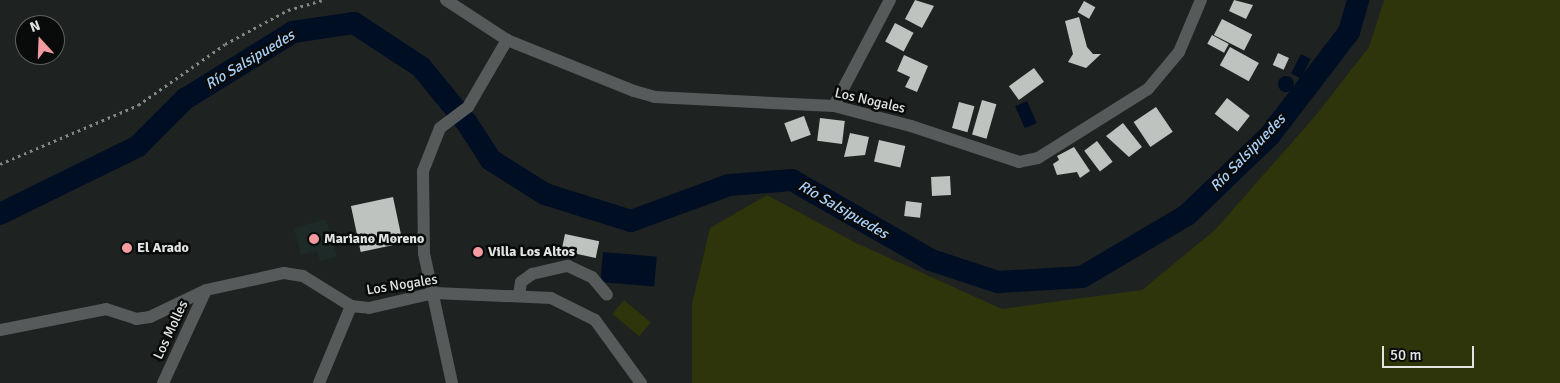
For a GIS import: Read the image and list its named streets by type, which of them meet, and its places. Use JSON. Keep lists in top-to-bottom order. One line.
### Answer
{"streets":{"street":["Los Nogales","Los Molles"]},"crossings":[["Los Nogales","Los Molles"]],"water":["Río Salsipuedes"],"places":["Mariano Moreno","El Arado","Villa Los Altos"],"scale_bar":"50 m","north":"top"}
